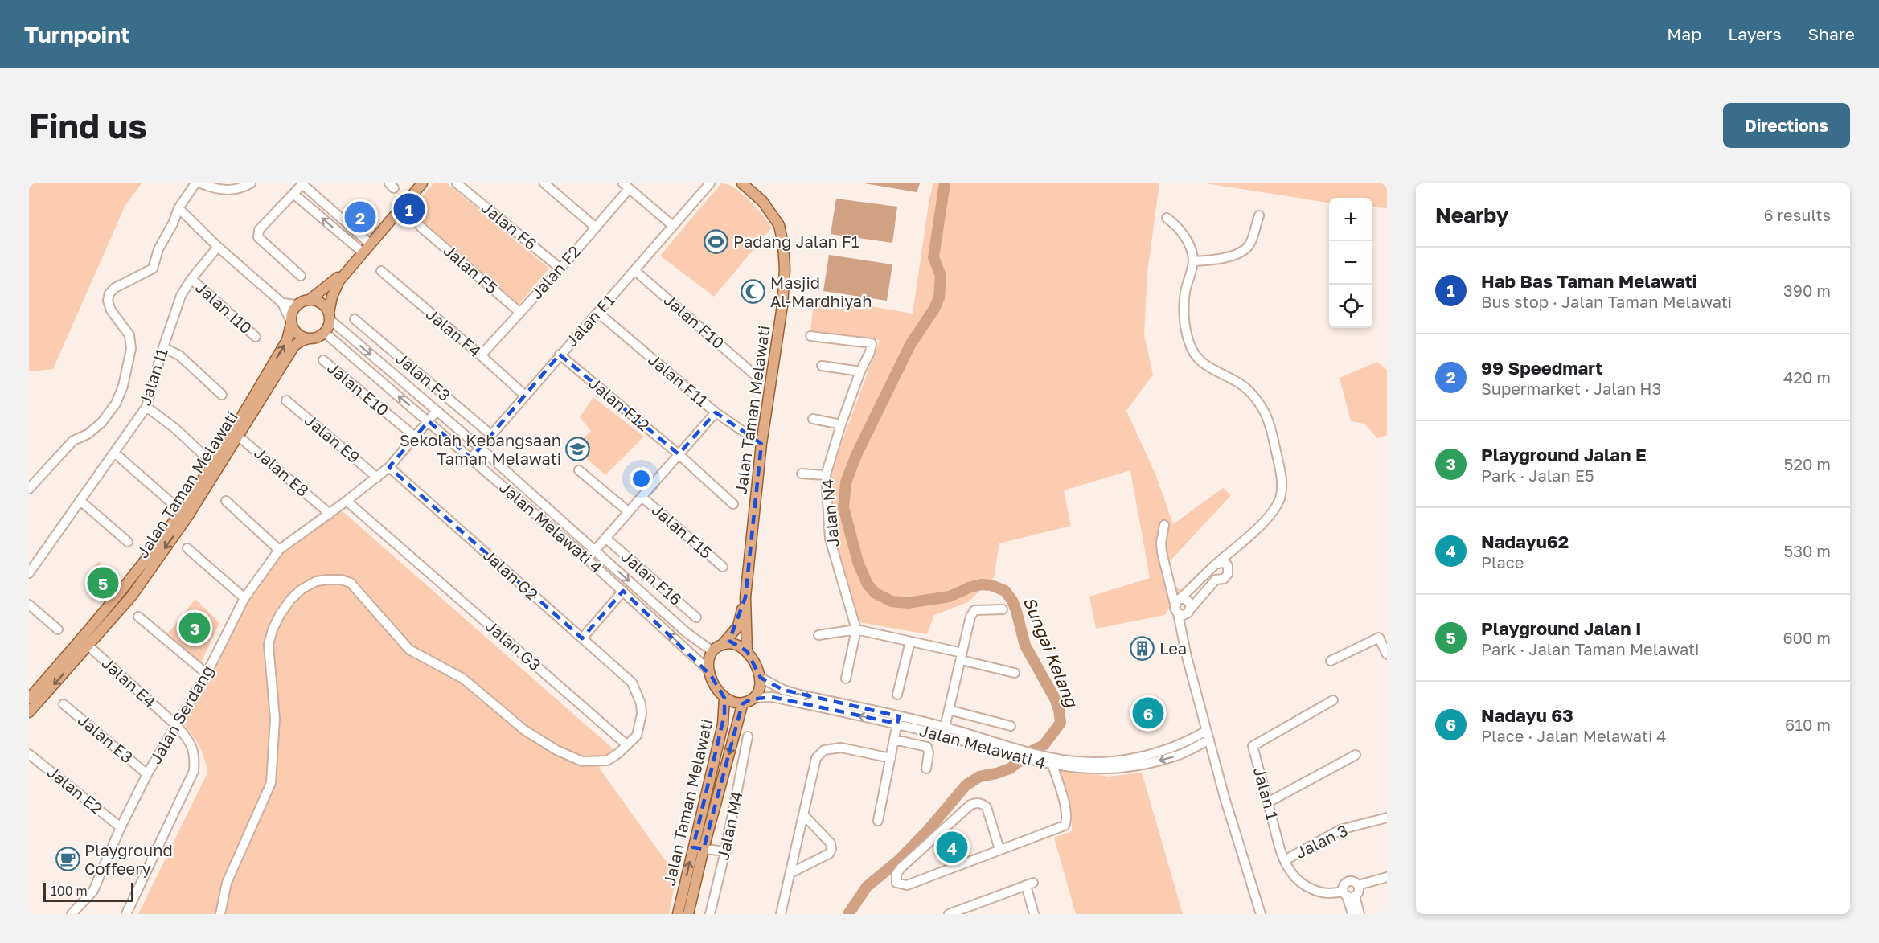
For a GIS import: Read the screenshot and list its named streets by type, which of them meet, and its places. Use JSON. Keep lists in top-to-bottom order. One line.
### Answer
{"streets":{"main road":["Jalan Taman Melawati"],"street":["Jalan F6","Jalan F5","Jalan F2","Jalan I10","Jalan F1","Jalan F10","Jalan F4","Jalan I1","Jalan F3","Jalan F11","Jalan E10","Jalan F12","Jalan E9","Jalan E8","Jalan N4","Jalan Melawati 4","Jalan F15","Jalan G2","Jalan F16","Jalan G3","Jalan E4","Jalan Serdang","Jalan E3","Jalan E2","Jalan 1","Jalan M4","Jalan 3"]},"crossings":[["Jalan F6","Jalan F2"],["Jalan F5","Jalan F2"],["Jalan F2","Jalan F4"],["Jalan I10","Jalan I1"],["Jalan F1","Jalan F10"],["Jalan F1","Jalan F4"],["Jalan F1","Jalan F3"],["Jalan F1","Jalan F11"],["Jalan F1","Jalan F12"],["Jalan F1","Jalan Melawati 4"],["Jalan F11","Jalan Taman Melawati"],["Jalan E10","Jalan Serdang"],["Jalan Taman Melawati","Jalan E8"],["Jalan Taman Melawati","Jalan Melawati 4"],["Jalan Taman Melawati","Jalan E4"],["Jalan E9","Jalan Serdang"],["Jalan E8","Jalan Serdang"],["Jalan Melawati 4","Jalan Serdang"],["Jalan G2","Jalan G3"],["Jalan G2","Jalan Serdang"],["Jalan G3","Jalan Serdang"],["Jalan E4","Jalan Serdang"],["Jalan Serdang","Jalan E3"],["Jalan Serdang","Jalan E2"],["Jalan 1","Jalan 3"]],"water":["Sungai Kelang"],"places":{"sports":["Padang Jalan F1"],"mosque":["Masjid Al-Mardhiyah"],"school or university":["Sekolah Kebangsaan Taman Melawati"],"building":["Lea"],"cafe":["Playground Coffeery"]},"scale_bar":"100 m","page":{"header":"Turnpoint","nav":["Map","Layers","Share"],"buttons":"Directions","title":"Find us","heading":["Nearby","6 results"],"pins":["1","2","5","3","6","4"],"map_buttons":["+","−"],"list":[{"mark":"1","name":"Hab Bas Taman Melawati","note":"Bus stop · Jalan Taman Melawati","value":"390 m"},{"mark":"2","name":"99 Speedmart","note":"Supermarket · Jalan H3","value":"420 m"},{"mark":"3","name":"Playground Jalan E","note":"Park · Jalan E5","value":"520 m"},{"mark":"4","name":"Nadayu62","note":"Place","value":"530 m"},{"mark":"5","name":"Playground Jalan I","note":"Park · Jalan Taman Melawati","value":"600 m"},{"mark":"6","name":"Nadayu 63","note":"Place · Jalan Melawati 4","value":"610 m"}],"scale":"100 m"}}
